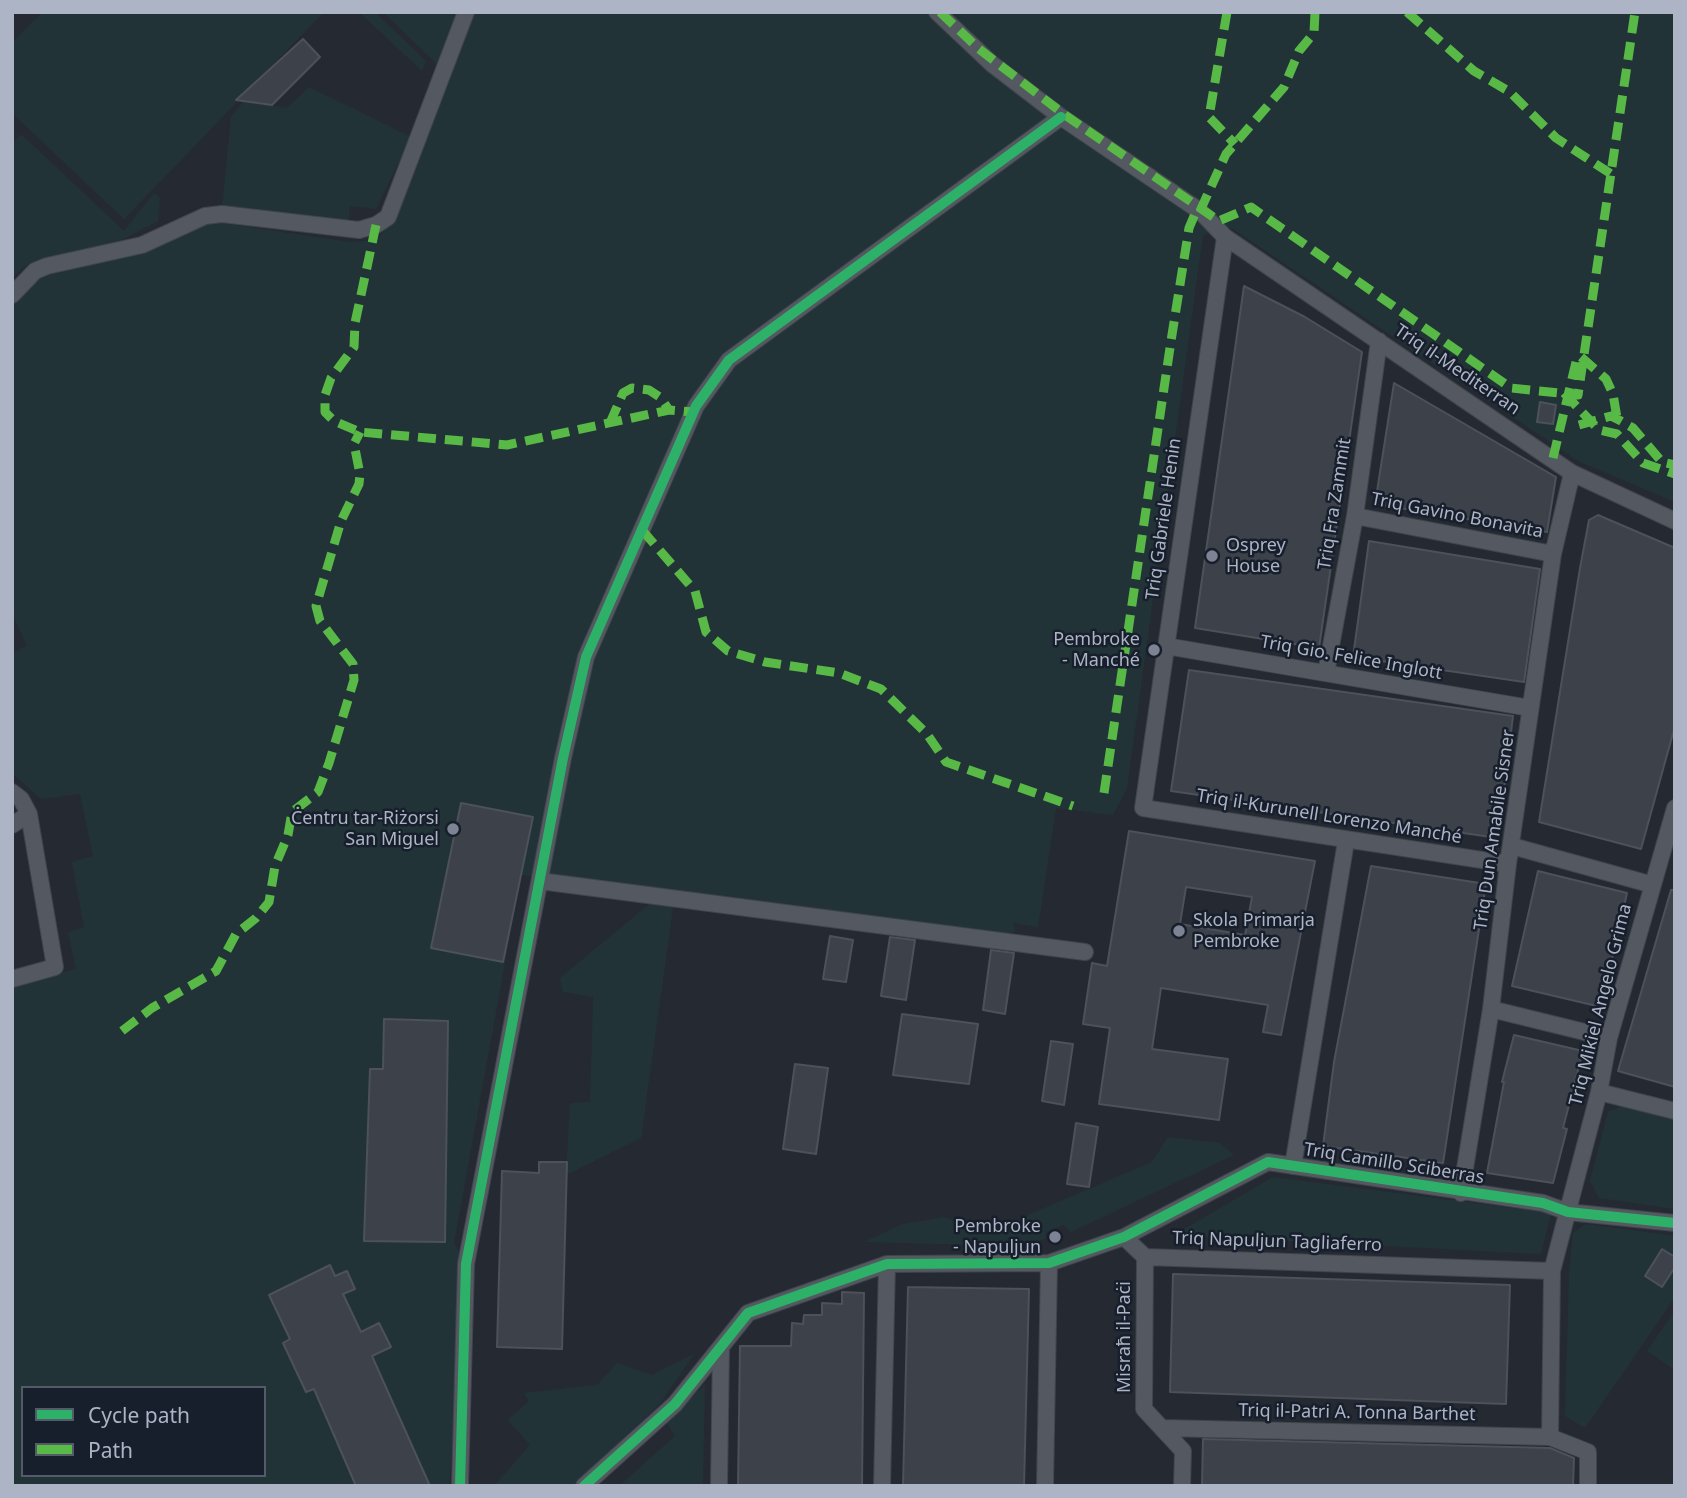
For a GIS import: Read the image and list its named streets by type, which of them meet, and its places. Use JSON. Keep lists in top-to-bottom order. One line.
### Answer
{"streets":{"street":["Triq il-Mediterran","Triq Fra Zammit","Triq Gavino Bonavita","Triq Gabriele Henin","Triq Gio. Felice Inglott","Triq il-Kurunell Lorenzo Manché","Triq Dun Amabile Sisner","Triq Mikiel Angelo Grima","Triq Camillo Sciberras","Triq Napuljun Tagliaferro","Misraħ il-Paċi","Triq il-Patri A. Tonna Barthet"]},"crossings":[["Triq il-Mediterran","Triq Fra Zammit"],["Triq il-Mediterran","Triq Gabriele Henin"],["Triq il-Mediterran","Triq Dun Amabile Sisner"],["Triq Fra Zammit","Triq Gavino Bonavita"],["Triq Fra Zammit","Triq Gio. Felice Inglott"],["Triq Gavino Bonavita","Triq Dun Amabile Sisner"],["Triq Gabriele Henin","Triq Gio. Felice Inglott"],["Triq Gabriele Henin","Triq il-Kurunell Lorenzo Manché"],["Triq Gio. Felice Inglott","Triq Dun Amabile Sisner"],["Triq il-Kurunell Lorenzo Manché","Triq Dun Amabile Sisner"],["Triq Dun Amabile Sisner","Triq Camillo Sciberras"],["Triq Mikiel Angelo Grima","Triq Camillo Sciberras"],["Triq Mikiel Angelo Grima","Triq Napuljun Tagliaferro"],["Triq Mikiel Angelo Grima","Triq il-Patri A. Tonna Barthet"],["Triq Napuljun Tagliaferro","Misraħ il-Paċi"],["Misraħ il-Paċi","Triq il-Patri A. Tonna Barthet"]],"places":["Osprey House","Pembroke - Manché","Ċentru tar-Riżorsi San Miguel","Skola Primarja Pembroke","Pembroke - Napuljun"],"legend":["Cycle path","Path"]}
